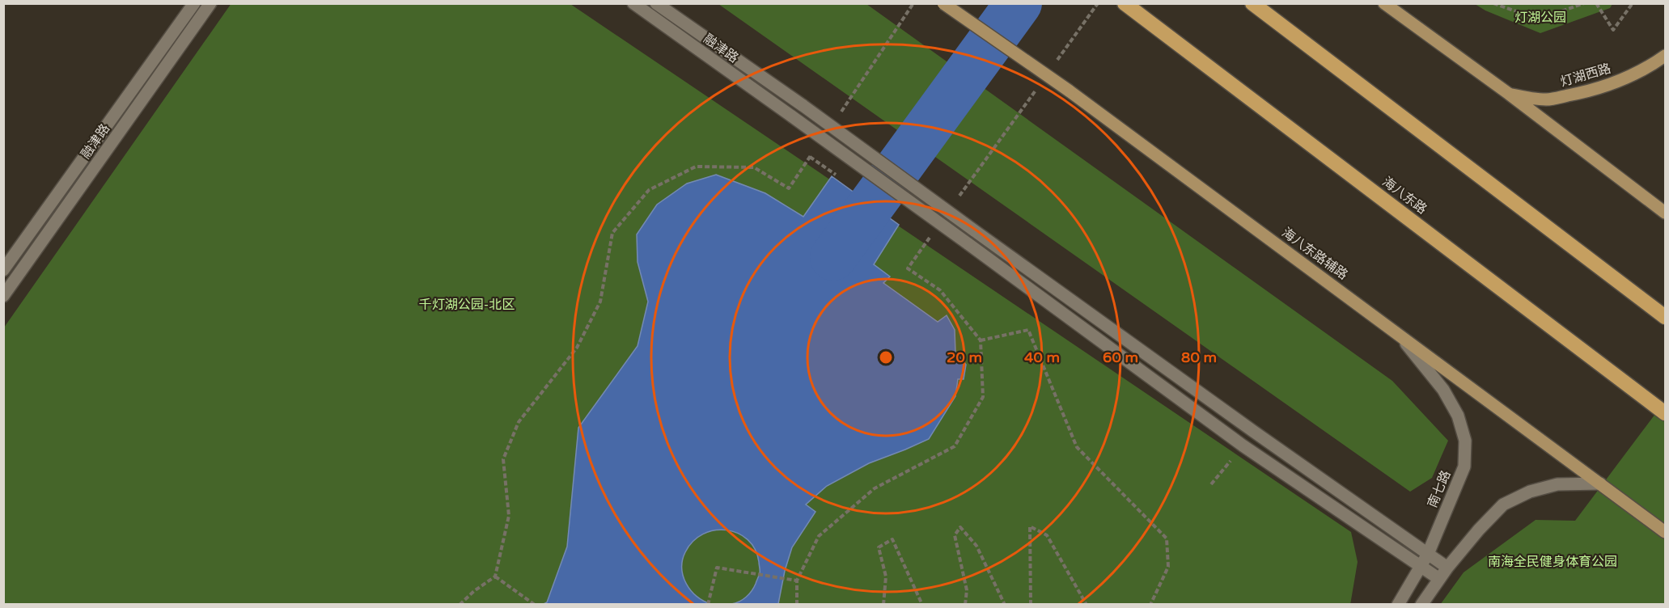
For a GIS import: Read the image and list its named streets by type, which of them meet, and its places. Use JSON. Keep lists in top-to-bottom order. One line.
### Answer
{"streets":{"highway":["海八东路"],"main road":["灯湖西路","海八东路辅路"],"street":["融津路","南七路"]},"crossings":[["融津路","南七路"],["海八东路辅路","南七路"]],"parks":["灯湖公园","千灯湖公园-北区","南海全民健身体育公园"],"rings":["20 m","40 m","60 m","80 m"]}
